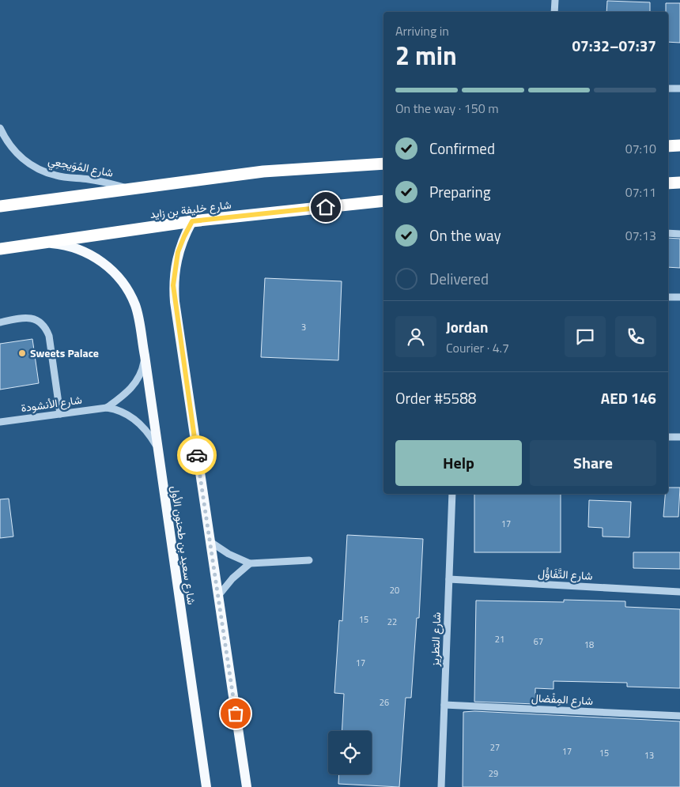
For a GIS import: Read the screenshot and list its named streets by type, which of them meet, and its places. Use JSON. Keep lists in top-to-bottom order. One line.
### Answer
{"streets":{"highway":["شارع خليفة بن زايد"],"main road":["شارع سعيد بن طحنون الأول"],"street":["شارع المُوَيجعِي","شارع الأنشودة","شارع التَّفَاؤُل","شارع التطريز","شارع المِفْضال"]},"crossings":[["شارع خليفة بن زايد","شارع سعيد بن طحنون الأول"],["شارع الأنشودة","شارع سعيد بن طحنون الأول"],["شارع التَّفَاؤُل","شارع التطريز"],["شارع التطريز","شارع المِفْضال"]],"places":["Sweets Palace"],"house_numbers":["3","17","20","15","22","21","67","18","17","26","27","17","15","13","29"],"page":{"heading":["2 min","Arriving in","07:32–07:37"],"panel":["Jordan","Courier · 4.7","Order #5588","AED 146"],"bar":"On the way · 150 m","list":[["Confirmed","07:10"],["Preparing","07:11"],["On the way","07:13"],"Delivered"],"buttons":["Help","Share"]}}
